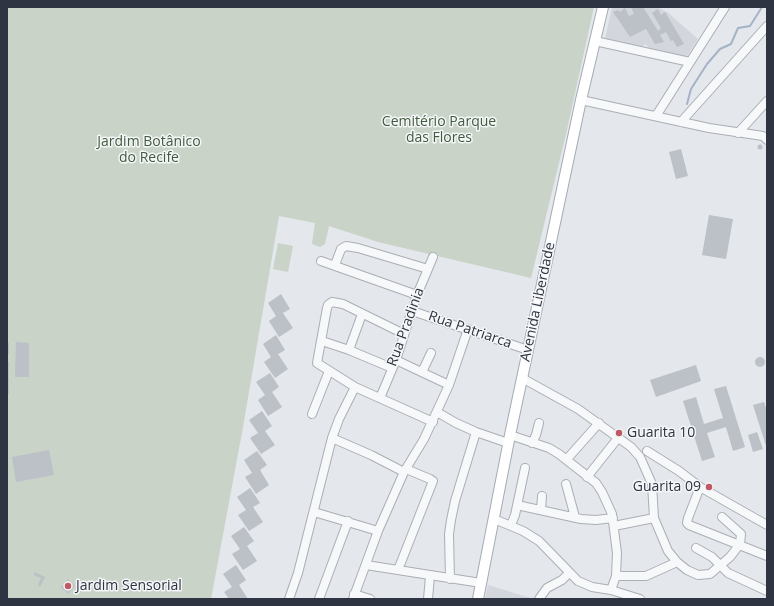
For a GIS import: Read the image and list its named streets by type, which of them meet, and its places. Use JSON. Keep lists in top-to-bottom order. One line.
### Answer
{"streets":{"main road":["Avenida Liberdade"],"street":["Rua Pradinia","Rua Patriarca"]},"crossings":[["Avenida Liberdade","Rua Patriarca"],["Rua Pradinia","Rua Patriarca"]],"parks":["Cemitério Parque das Flores","Jardim Botânico do Recife"],"places":["Guarita 10","Guarita 09","Jardim Sensorial"]}
